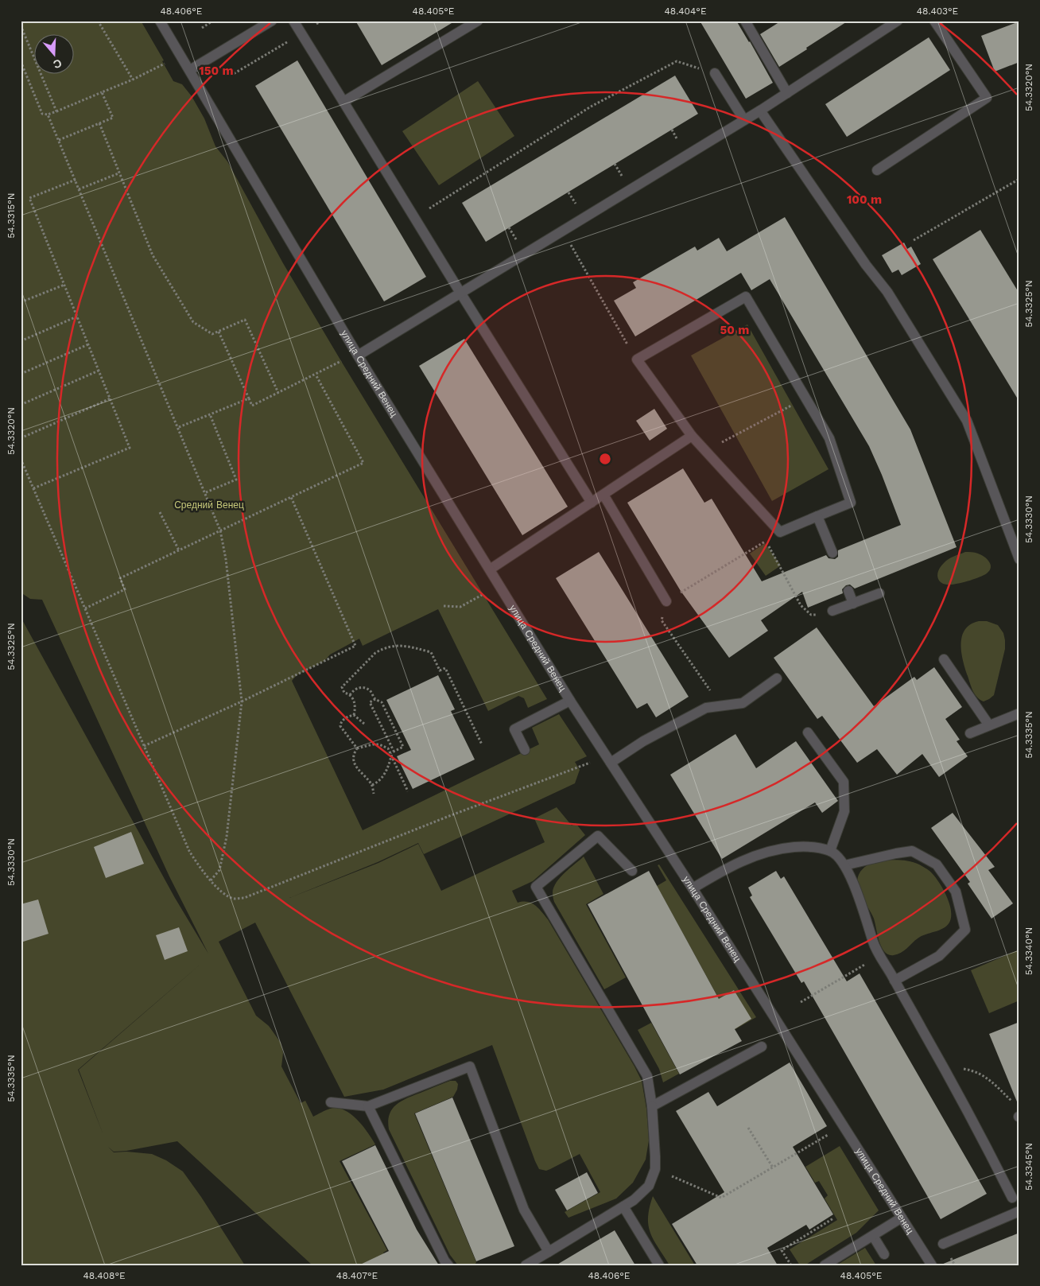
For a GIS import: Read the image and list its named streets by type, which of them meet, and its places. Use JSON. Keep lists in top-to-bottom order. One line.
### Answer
{"streets":{"street":["улица Средний Венец"]},"parks":["Средний Венец"],"north":"bottom","coordinates":["48.406°E","48.405°E","48.404°E","48.403°E","54.3320°N","54.3315°N","54.3325°N","54.3330°N","54.3335°N","54.3340°N","54.3345°N","48.408°E","48.407°E"],"rings":["150 m","100 m","50 m"]}
